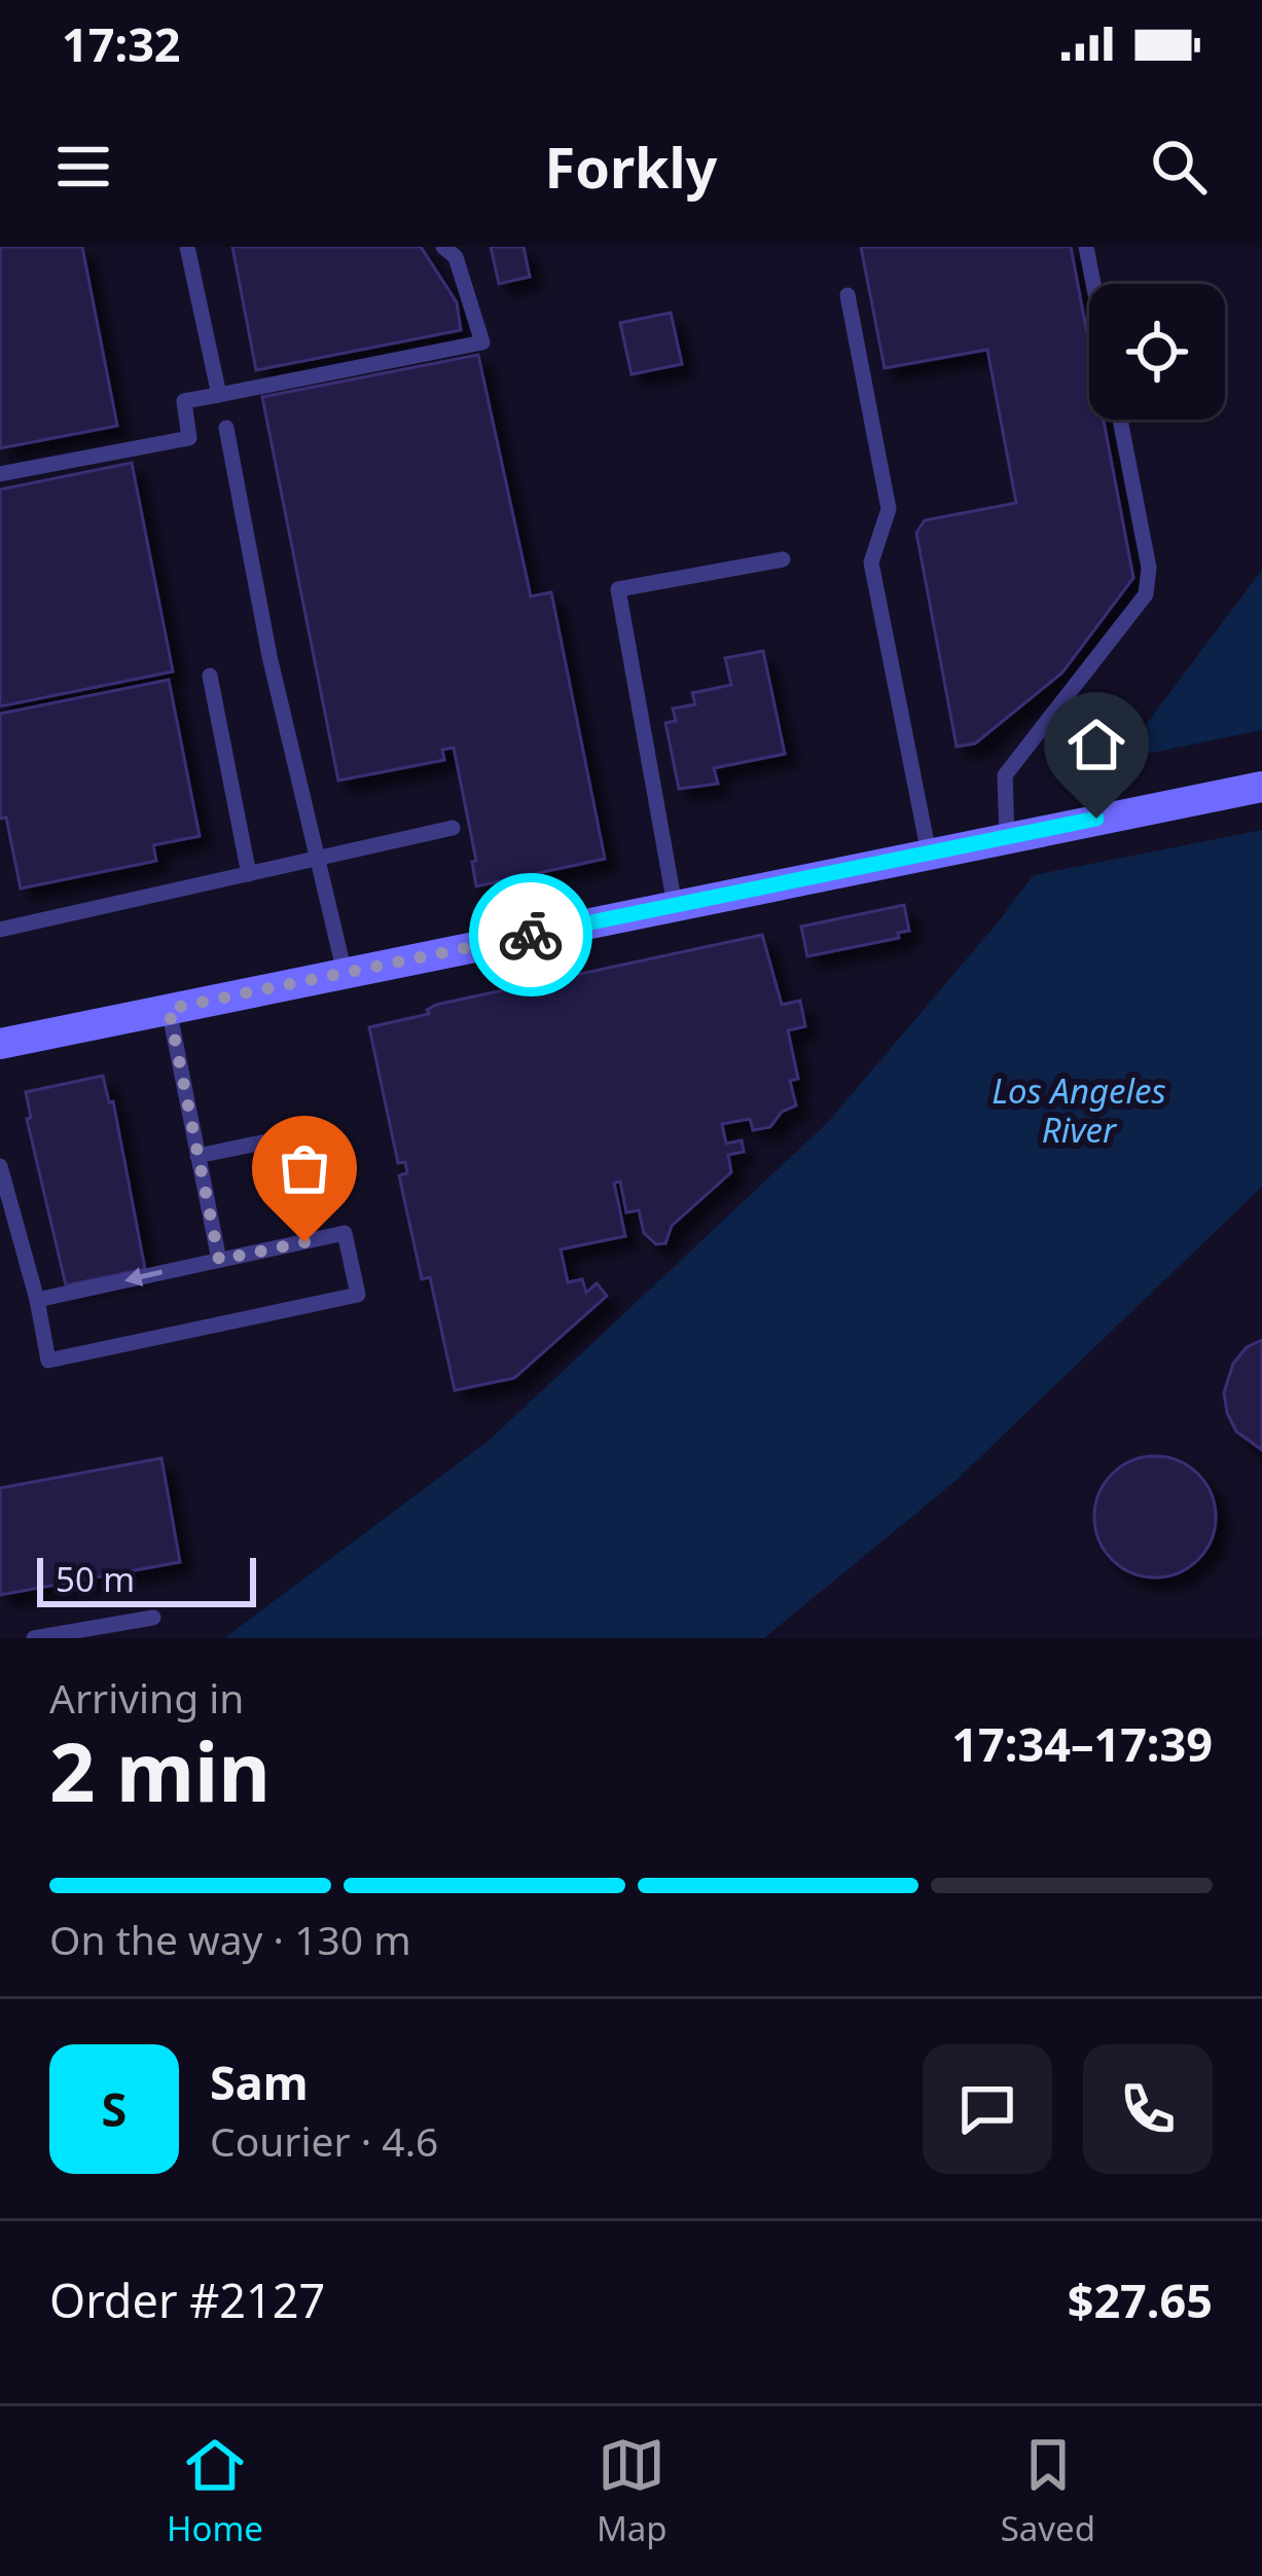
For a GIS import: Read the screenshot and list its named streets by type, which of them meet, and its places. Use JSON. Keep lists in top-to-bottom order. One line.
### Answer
{"water":["Los Angeles River"],"scale_bar":"50 m","page":{"status":"17:32","header":"Forkly","scale":"50 m","heading":["2 min","Arriving in","17:34–17:39"],"panel":["Sam","Courier · 4.6","Order #2127","$27.65"],"bar":"On the way · 130 m","round":"S","tabs":["Home","Map","Saved"]}}
